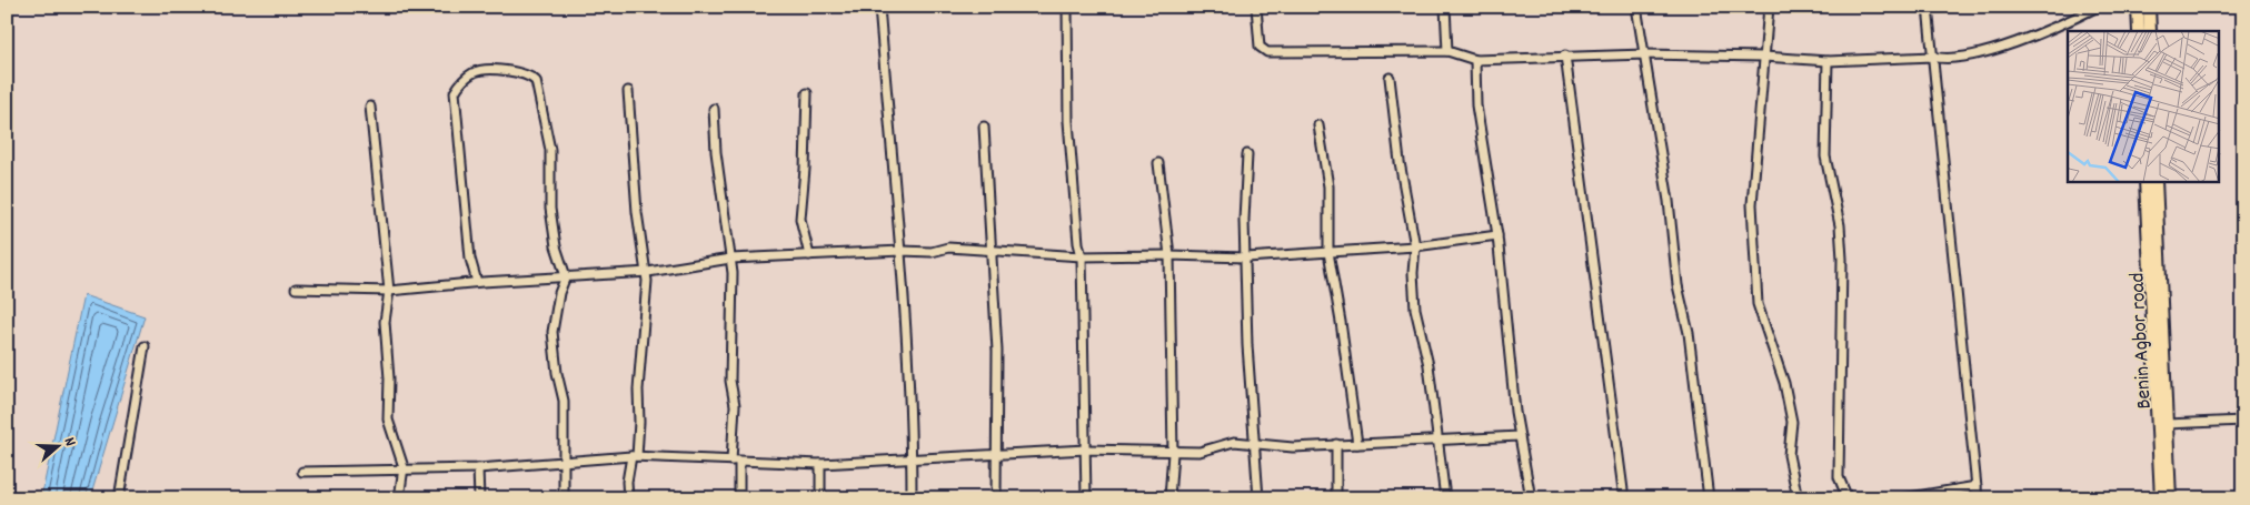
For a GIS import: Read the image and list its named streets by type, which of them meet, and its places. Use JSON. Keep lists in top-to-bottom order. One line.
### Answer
{"streets":{"highway":["Benin Agbor road"]},"north":"right"}
